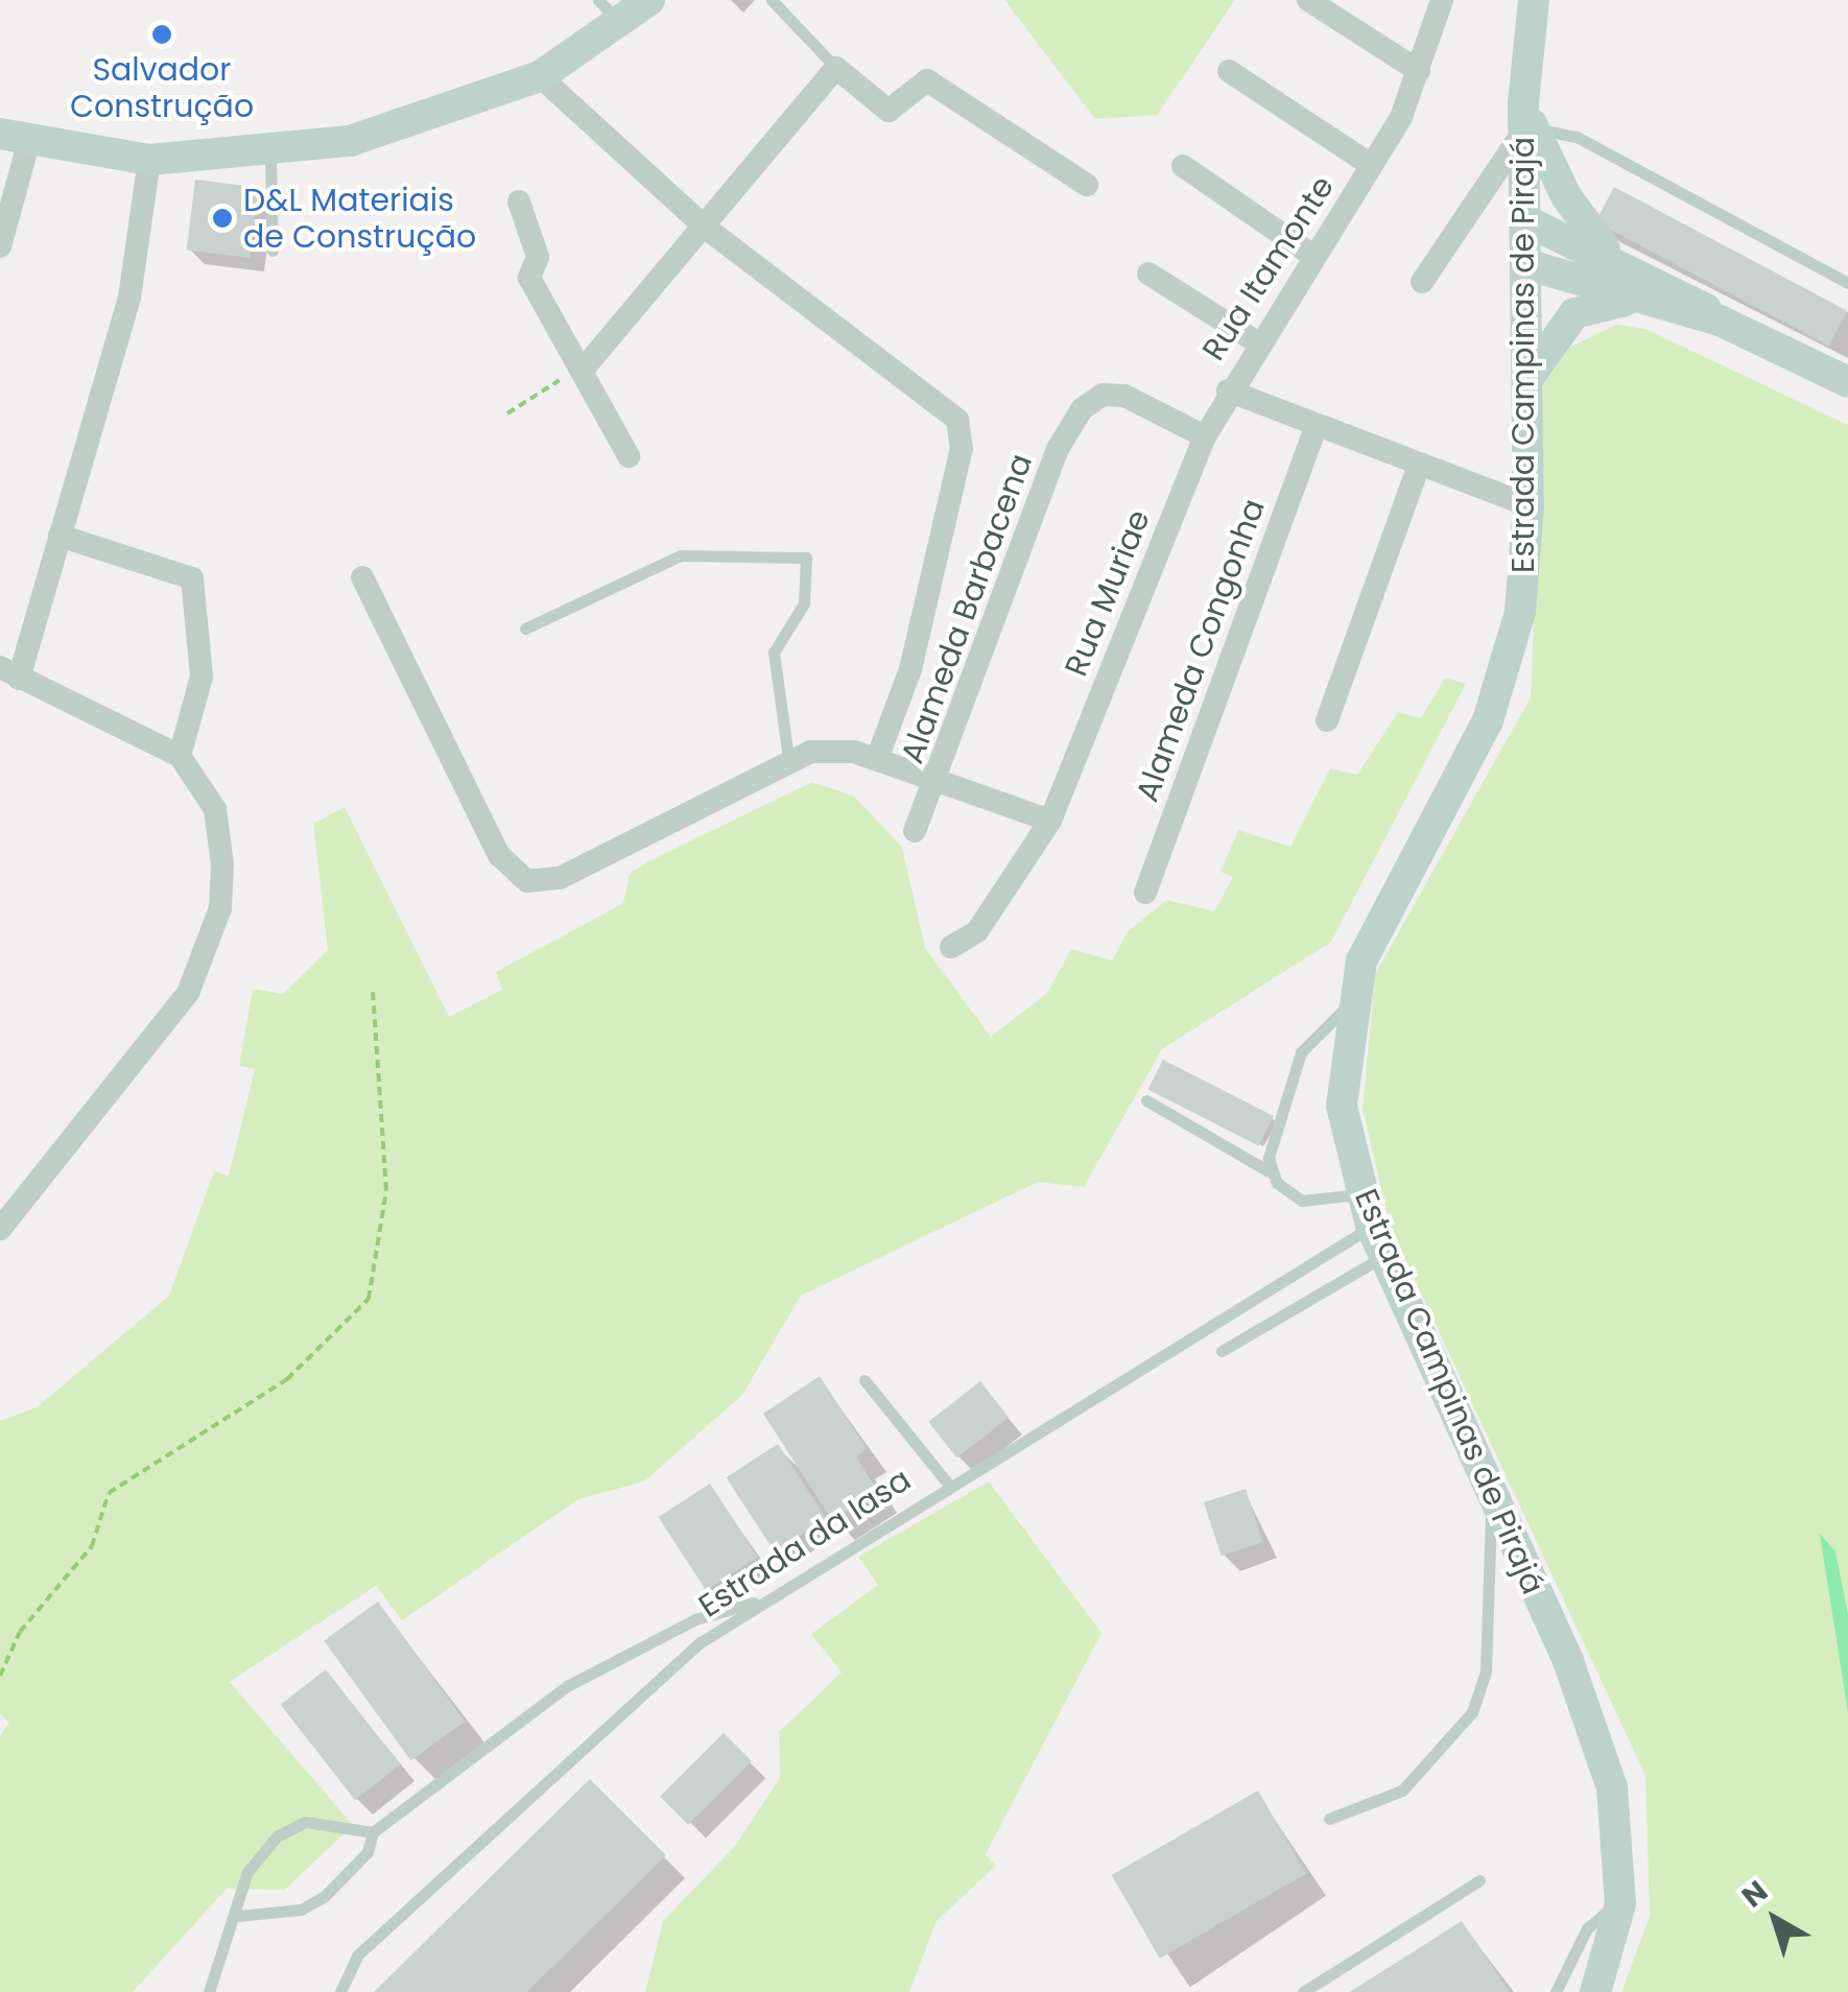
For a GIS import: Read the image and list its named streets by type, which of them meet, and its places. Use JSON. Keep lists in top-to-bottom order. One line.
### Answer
{"streets":{"main road":["Estrada Campinas de Pirajá"],"street":["Rua Itamonte","Rua Muriae","Alameda Barbacena","Alameda Congonha"],"lane":["Estrada da Iasa"]},"crossings":[["Rua Itamonte","Estrada Campinas de Pirajá"],["Rua Itamonte","Rua Muriae"],["Rua Itamonte","Alameda Congonha"],["Estrada Campinas de Pirajá","Estrada da Iasa"],["Rua Muriae","Alameda Barbacena"]],"places":["Salvador Construção","D&L Materiais de Construção"],"north":"top left"}
